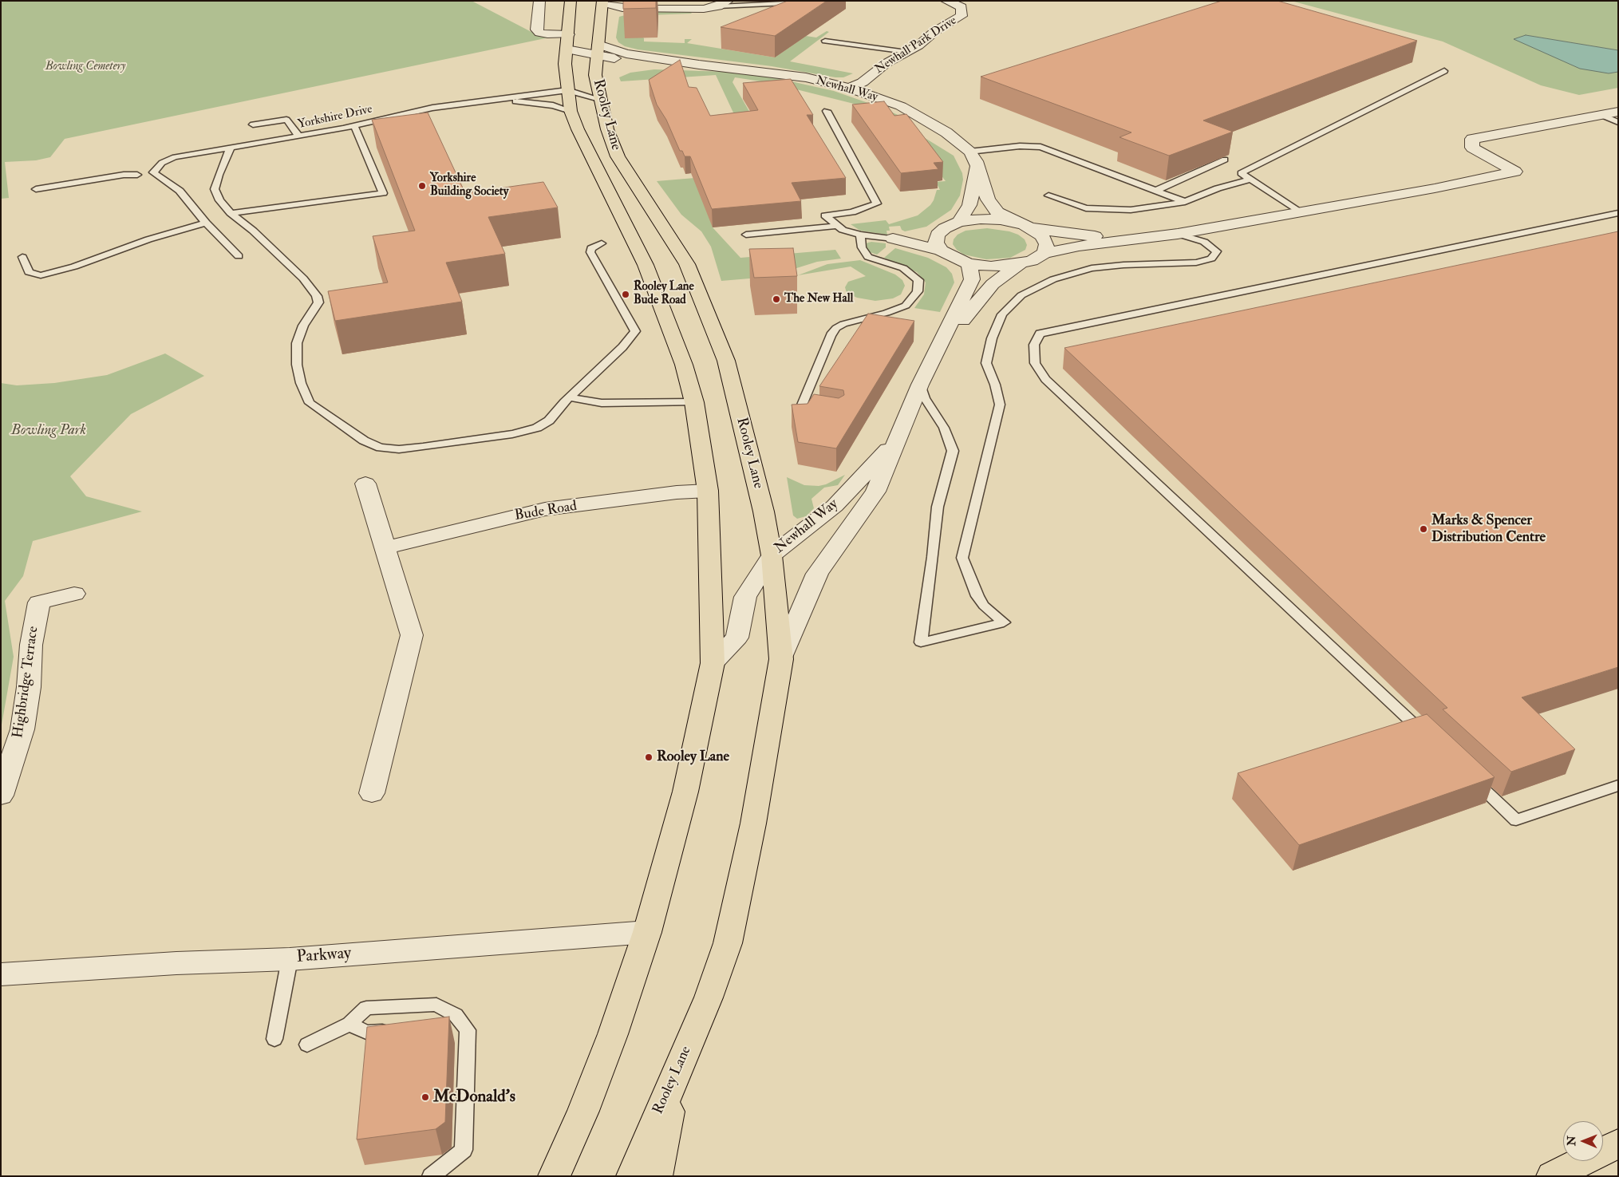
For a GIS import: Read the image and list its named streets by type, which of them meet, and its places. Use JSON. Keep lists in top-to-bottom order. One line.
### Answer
{"streets":{"highway":["Rooley Lane"],"street":["Newhall Park Drive","Newhall Way","Bude Road","Highbridge Terrace","Parkway"],"lane":["Yorkshire Drive"]},"crossings":[["Newhall Park Drive","Newhall Way"],["Newhall Way","Rooley Lane"],["Rooley Lane","Yorkshire Drive"],["Rooley Lane","Bude Road"],["Rooley Lane","Parkway"]],"parks":["Bowling Cemetery","Bowling Park"],"places":["Yorkshire Building Society","Rooley Lane Bude Road","The New Hall","Marks & Spencer Distribution Centre","Rooley Lane","McDonald's"],"north":"left"}
